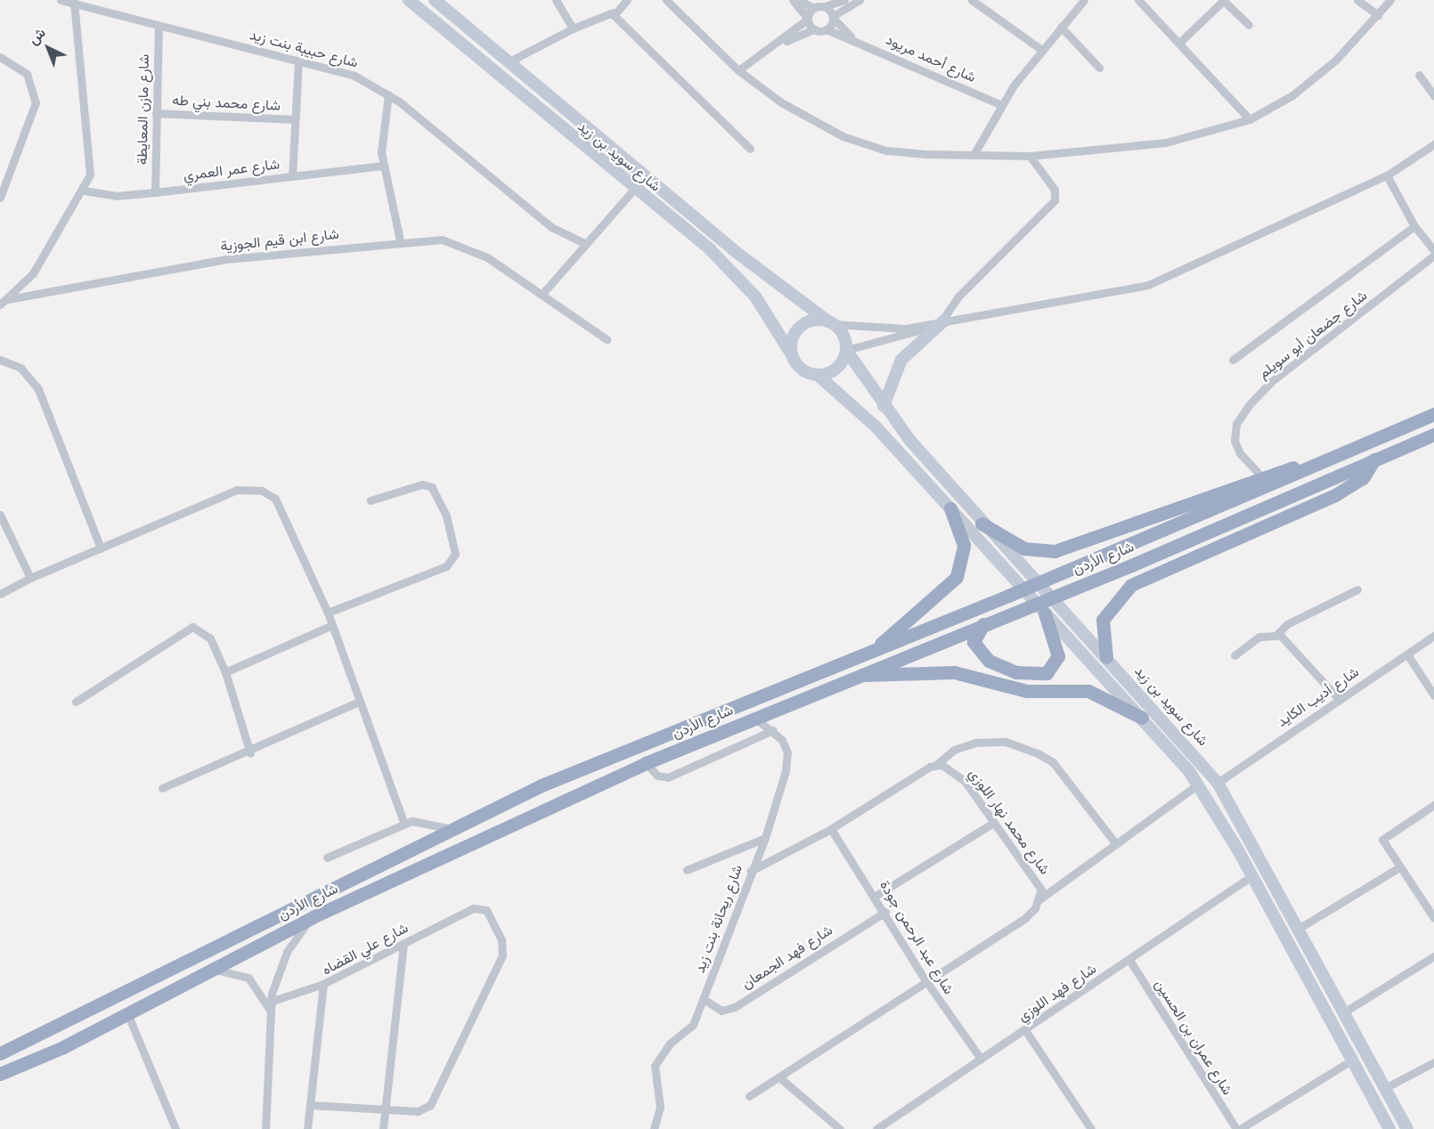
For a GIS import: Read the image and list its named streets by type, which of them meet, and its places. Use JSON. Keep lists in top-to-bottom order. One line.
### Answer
{"streets":{"highway":["شارع الأردن"],"main road":["شارع سويد بن زيد"],"street":["شارع حبيبة بنت زيد","شارع أحمد مريود","شارع محمد بني طه","شارع مازن المعايطة","شارع عمر العمري","شارع ابن قيم الجوزية","شارع جضعان أبو سويلم","شارع أديب الكايد","شارع محمد نهار اللوزي","شارع ريحانة بنت زيد","شارع عبد الرحمن جودة","شارع علي القضاه","شارع فهد الجمعان","شارع فهد اللوزي","شارع عمران بن الحسين"]},"crossings":[["شارع حبيبة بنت زيد","شارع مازن المعايطة"],["شارع محمد بني طه","شارع مازن المعايطة"],["شارع مازن المعايطة","شارع عمر العمري"],["شارع سويد بن زيد","شارع أديب الكايد"],["شارع سويد بن زيد","شارع فهد اللوزي"],["شارع جضعان أبو سويلم","شارع الأردن"],["شارع الأردن","شارع ريحانة بنت زيد"],["شارع محمد نهار اللوزي","شارع عبد الرحمن جودة"],["شارع ريحانة بنت زيد","شارع فهد الجمعان"],["شارع عبد الرحمن جودة","شارع فهد الجمعان"],["شارع عبد الرحمن جودة","شارع فهد اللوزي"],["شارع فهد اللوزي","شارع عمران بن الحسين"]],"north":"top left"}
